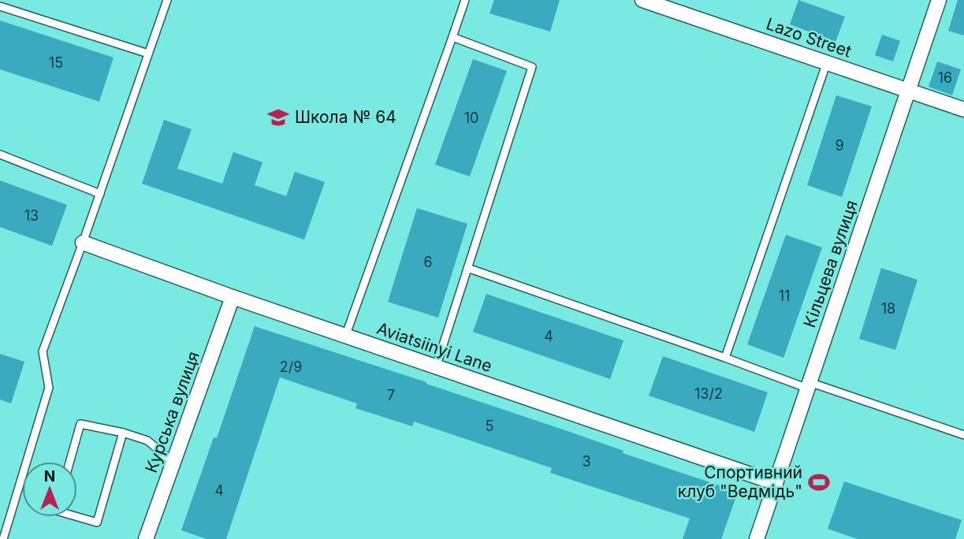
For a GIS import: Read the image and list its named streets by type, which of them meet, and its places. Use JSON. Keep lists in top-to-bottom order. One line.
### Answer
{"streets":{"street":["Lazo Street","Кільцева вулиця","Aviatsiinyi Lane","Курська вулиця"]},"crossings":[["Lazo Street","Кільцева вулиця"],["Кільцева вулиця","Aviatsiinyi Lane"],["Aviatsiinyi Lane","Курська вулиця"]],"places":{"school or university":["Школа № 64"],"sports":["Спортивний клуб \"Ведмідь\""]},"house_numbers":["15","16","10","9","13","6","11","18","4","2/9","13/2","7","5","3","4"],"north":"top"}
